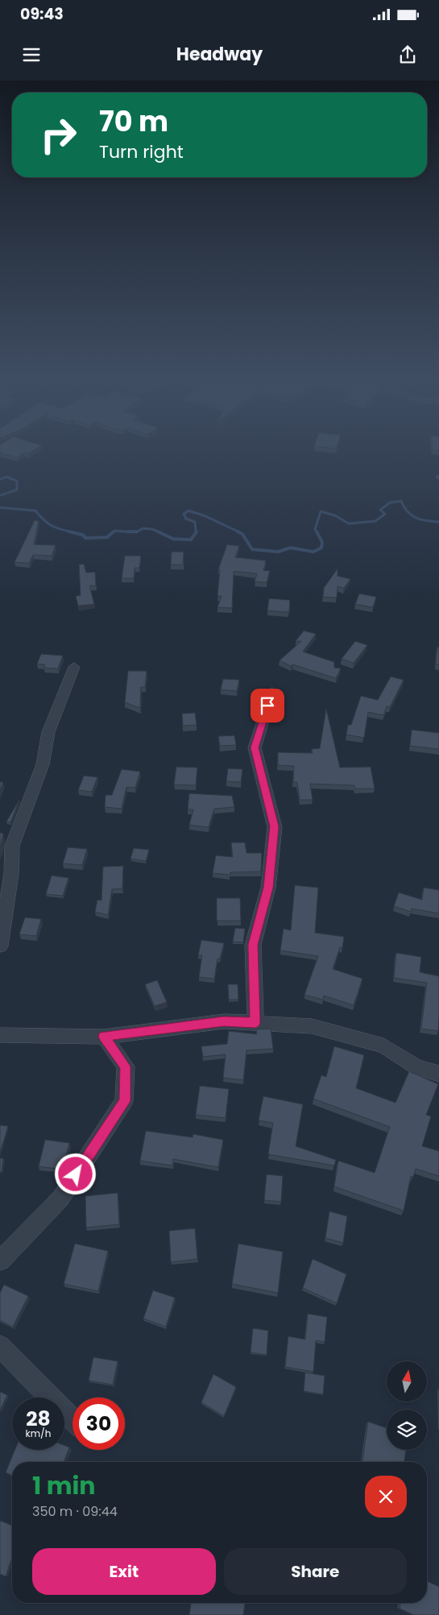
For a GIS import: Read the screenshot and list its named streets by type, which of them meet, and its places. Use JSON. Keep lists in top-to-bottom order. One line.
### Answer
{"north":"top","page":{"status":"09:43","header":"Headway","turn":["70 m","Turn right"],"speed":"28 km/h","limit":"30","heading":["1 min","350 m · 09:44"],"buttons":["Exit","Share"]}}
